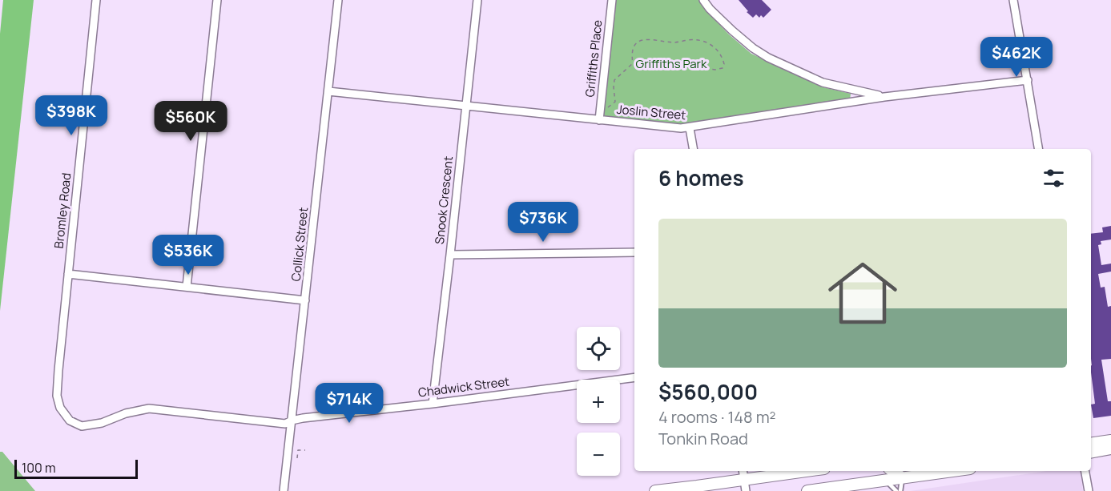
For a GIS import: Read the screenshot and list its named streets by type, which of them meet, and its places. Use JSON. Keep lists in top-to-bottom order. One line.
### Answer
{"streets":{"street":["Griffiths Place","Joslin Street","Snook Crescent","Bromley Road","Collick Street","Chadwick Street"]},"crossings":[["Griffiths Place","Joslin Street"],["Joslin Street","Snook Crescent"],["Joslin Street","Collick Street"],["Snook Crescent","Chadwick Street"],["Bromley Road","Chadwick Street"],["Collick Street","Chadwick Street"]],"parks":["Griffiths Park"],"scale_bar":"100 m","page":{"price":["$462K","$398K","$560K","$736K","$536K","$714K"],"heading":"6 homes","list":[{"name":"$560,000","note":"4 rooms · 148 m² · Tonkin Road"}],"map_buttons":["+","−"],"scale":"100 m"}}
